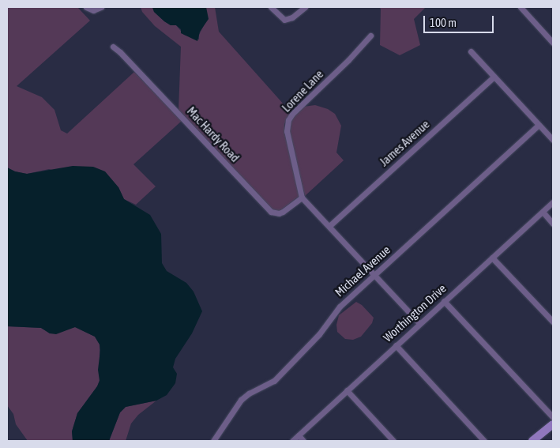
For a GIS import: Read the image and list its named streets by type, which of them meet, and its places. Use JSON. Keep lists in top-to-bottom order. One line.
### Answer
{"streets":{"street":["Lorene Lane","Mac Hardy Road","James Avenue","Michael Avenue","Worthington Drive"]},"crossings":[["Lorene Lane","Mac Hardy Road"]],"scale_bar":"100 m"}
